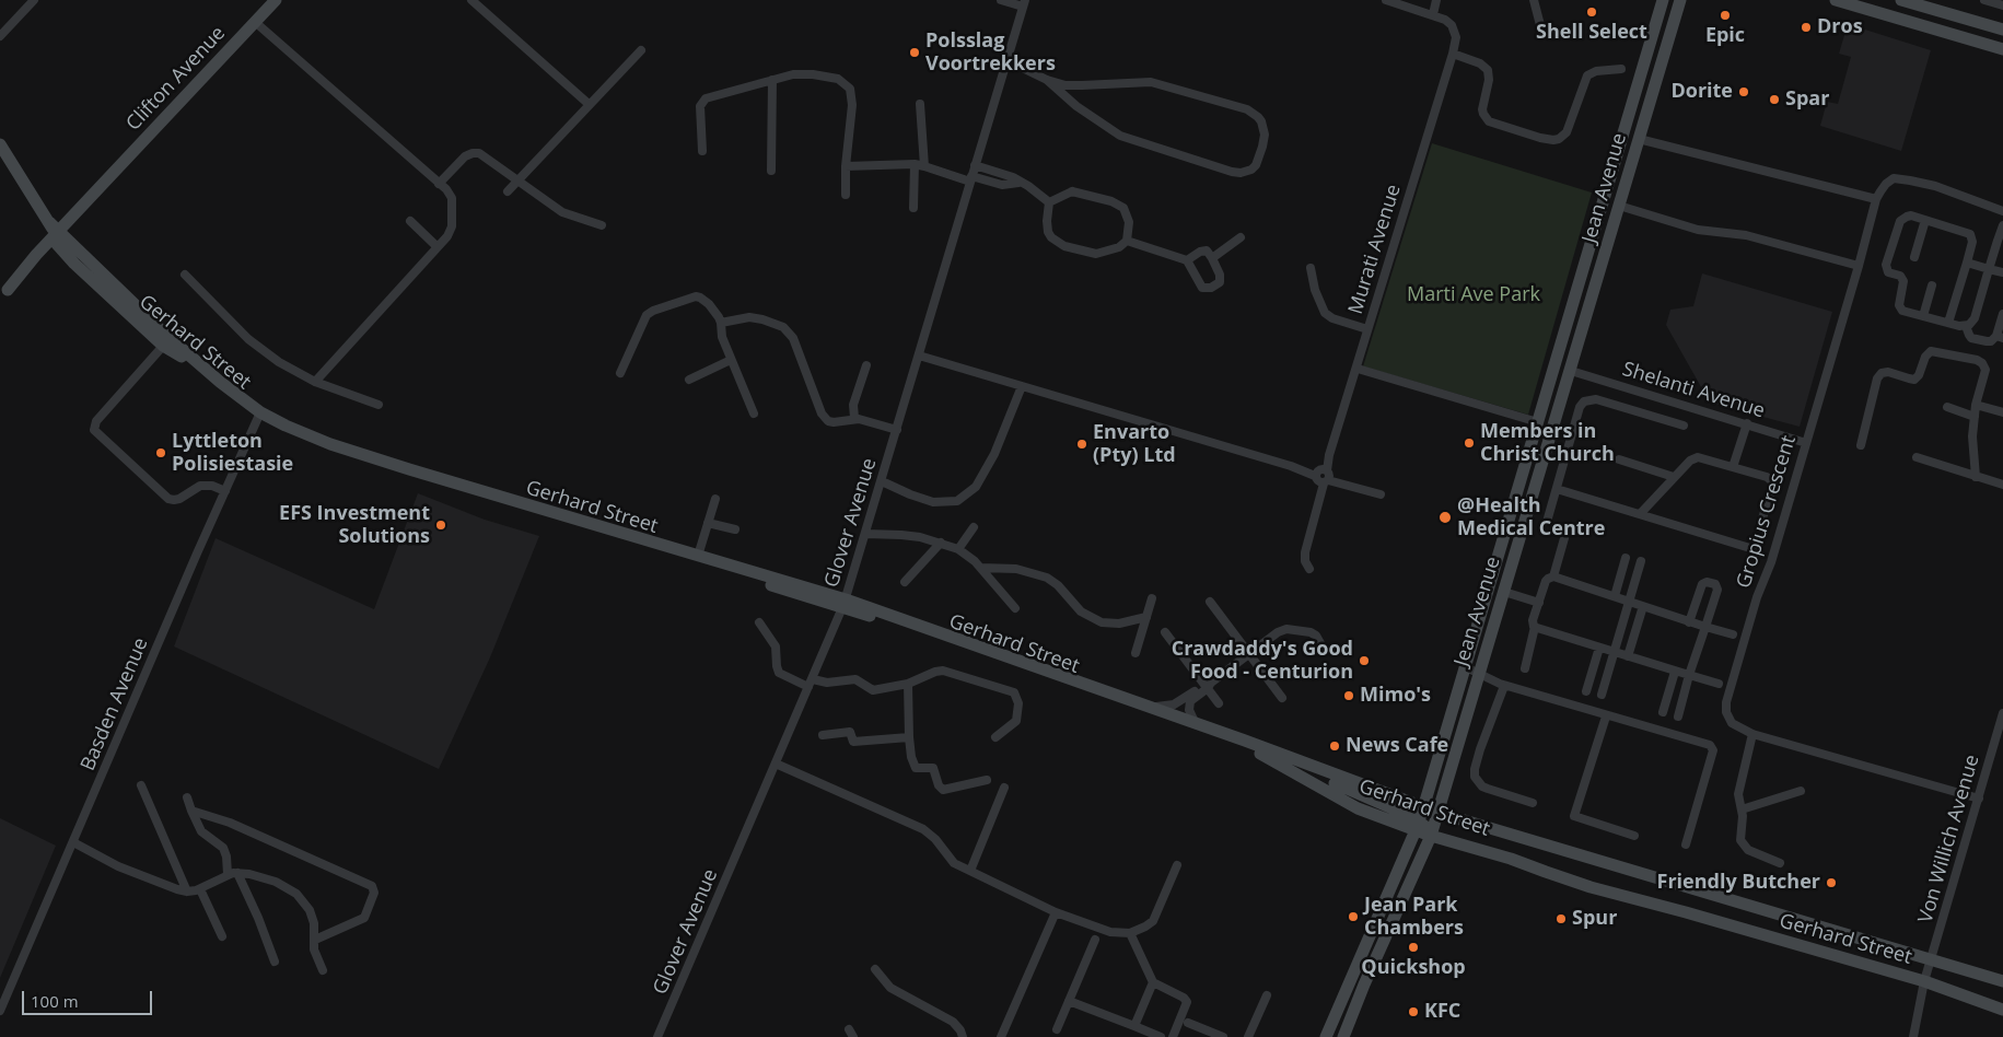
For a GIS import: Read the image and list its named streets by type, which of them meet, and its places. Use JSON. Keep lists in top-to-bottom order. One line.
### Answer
{"streets":{"street":["Clifton Avenue","Jean Avenue","Murati Avenue","Gerhard Street","Shelanti Avenue","Gropius Crescent","Glover Avenue","Basden Avenue","Von Willich Avenue"]},"crossings":[["Clifton Avenue","Gerhard Street"],["Jean Avenue","Gerhard Street"],["Jean Avenue","Shelanti Avenue"],["Gerhard Street","Glover Avenue"],["Gerhard Street","Basden Avenue"],["Gerhard Street","Von Willich Avenue"],["Shelanti Avenue","Gropius Crescent"],["Gropius Crescent","Von Willich Avenue"]],"parks":["Marti Ave Park"],"places":["Shell Select","Epic","Dros","Polsslag Voortrekkers","Dorite","Spar","Members in Christ Church","Envarto (Pty) Ltd","Lyttleton Polisiestasie","@Health Medical Centre","EFS Investment Solutions","Crawdaddy's Good Food - Centurion","Mimo's","News Cafe","Friendly Butcher","Jean Park Chambers","Spur","Quickshop","KFC"],"scale_bar":"100 m"}
